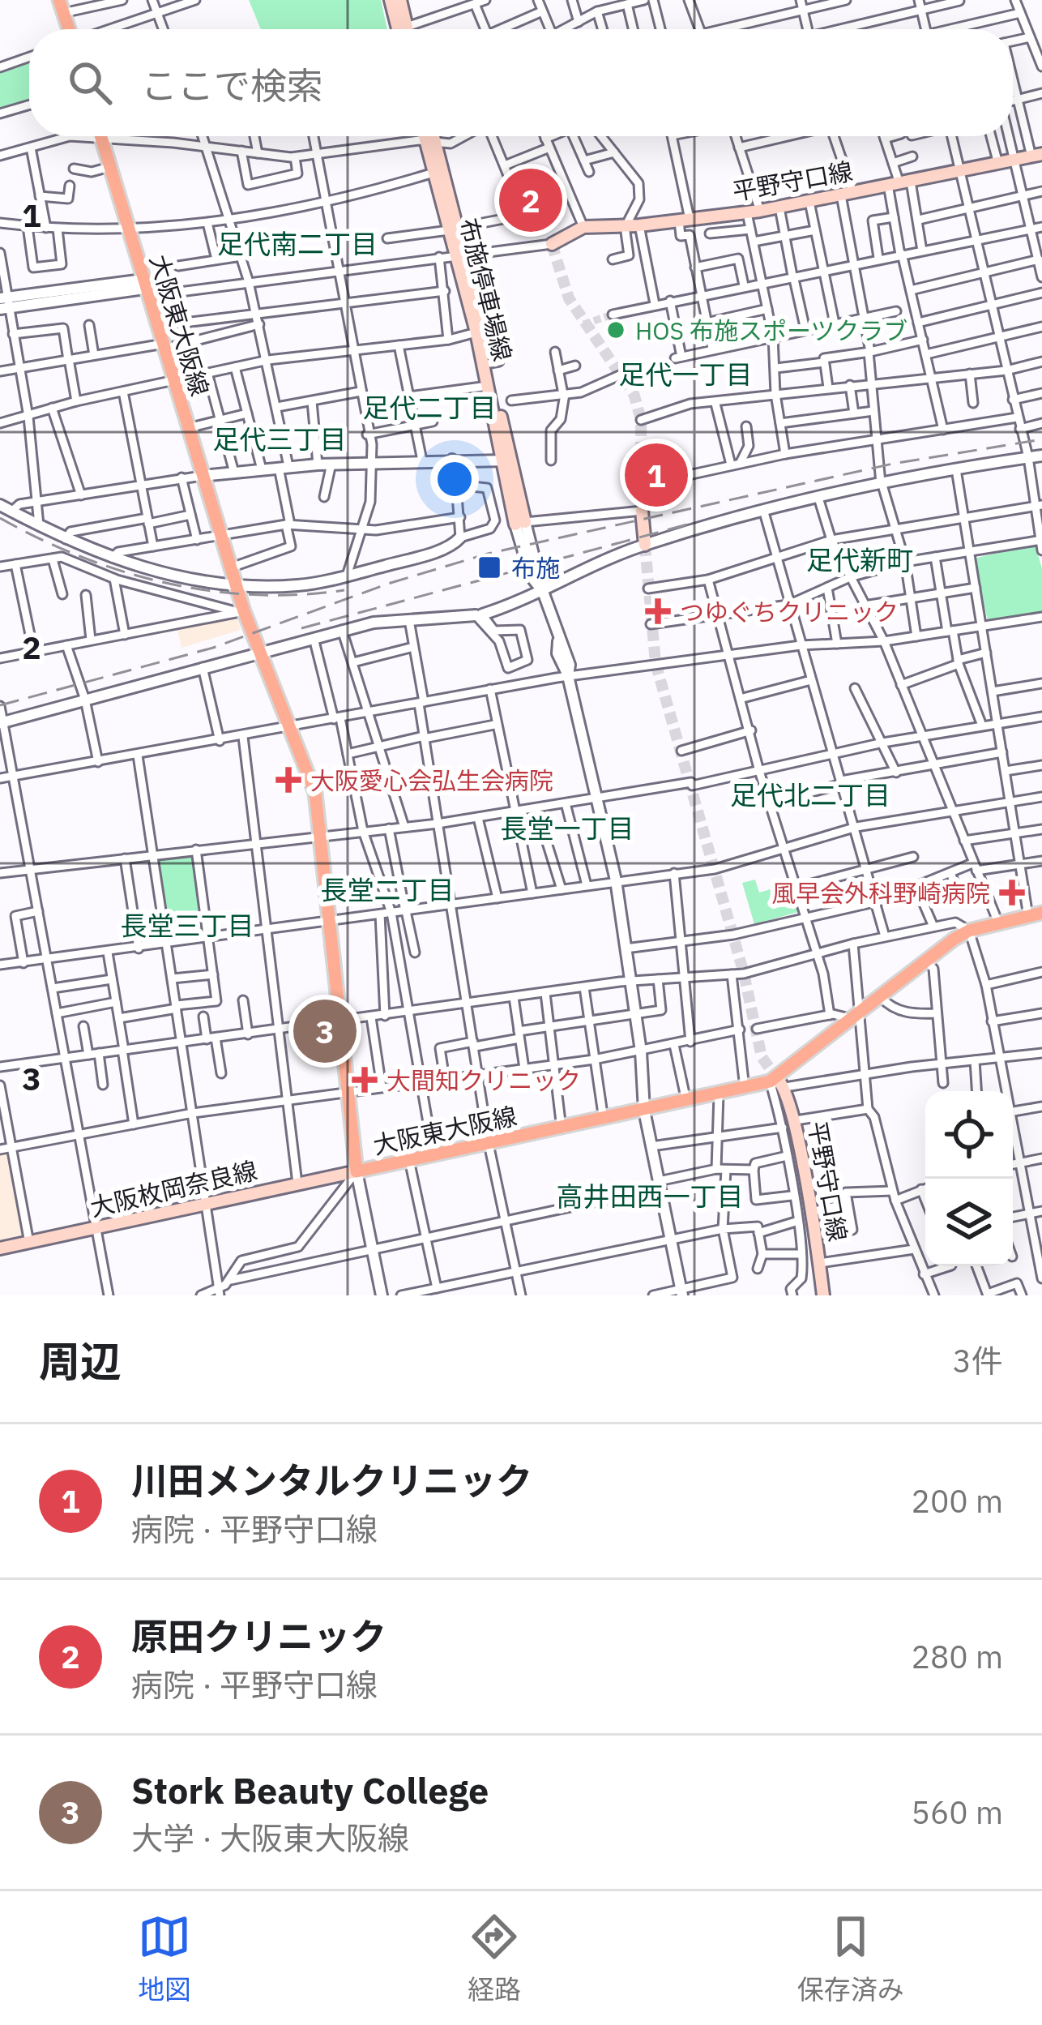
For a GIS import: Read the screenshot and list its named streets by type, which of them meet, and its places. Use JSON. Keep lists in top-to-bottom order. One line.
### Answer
{"streets":{"main road":["平野守口線","布施停車場線","大阪東大阪線","大阪枚岡奈良線"]},"crossings":[["平野守口線","大阪東大阪線"],["大阪東大阪線","大阪枚岡奈良線"]],"districts":["足代南二丁目","足代一丁目","足代二丁目","足代三丁目","足代新町","足代北二丁目","長堂一丁目","長堂二丁目","長堂三丁目","高井田西一丁目"],"places":{"other":["HOS 布施スポーツクラブ"],"transit":["布施"],"health":["つゆぐちクリニック","大阪愛心会弘生会病院","風早会外科野崎病院","大間知クリニック"]},"page":{"search":"ここで検索","pins":["2","1","3"],"heading":["周辺","3件"],"list":[{"mark":"1","name":"川田メンタルクリニック","note":"病院 · 平野守口線","value":"200 m"},{"mark":"2","name":"原田クリニック","note":"病院 · 平野守口線","value":"280 m"},{"mark":"3","name":"Stork Beauty College","note":"大学 · 大阪東大阪線","value":"560 m"}],"nav":["地図","経路","保存済み"]},"grid":{"rows":["1","2","3"]}}
